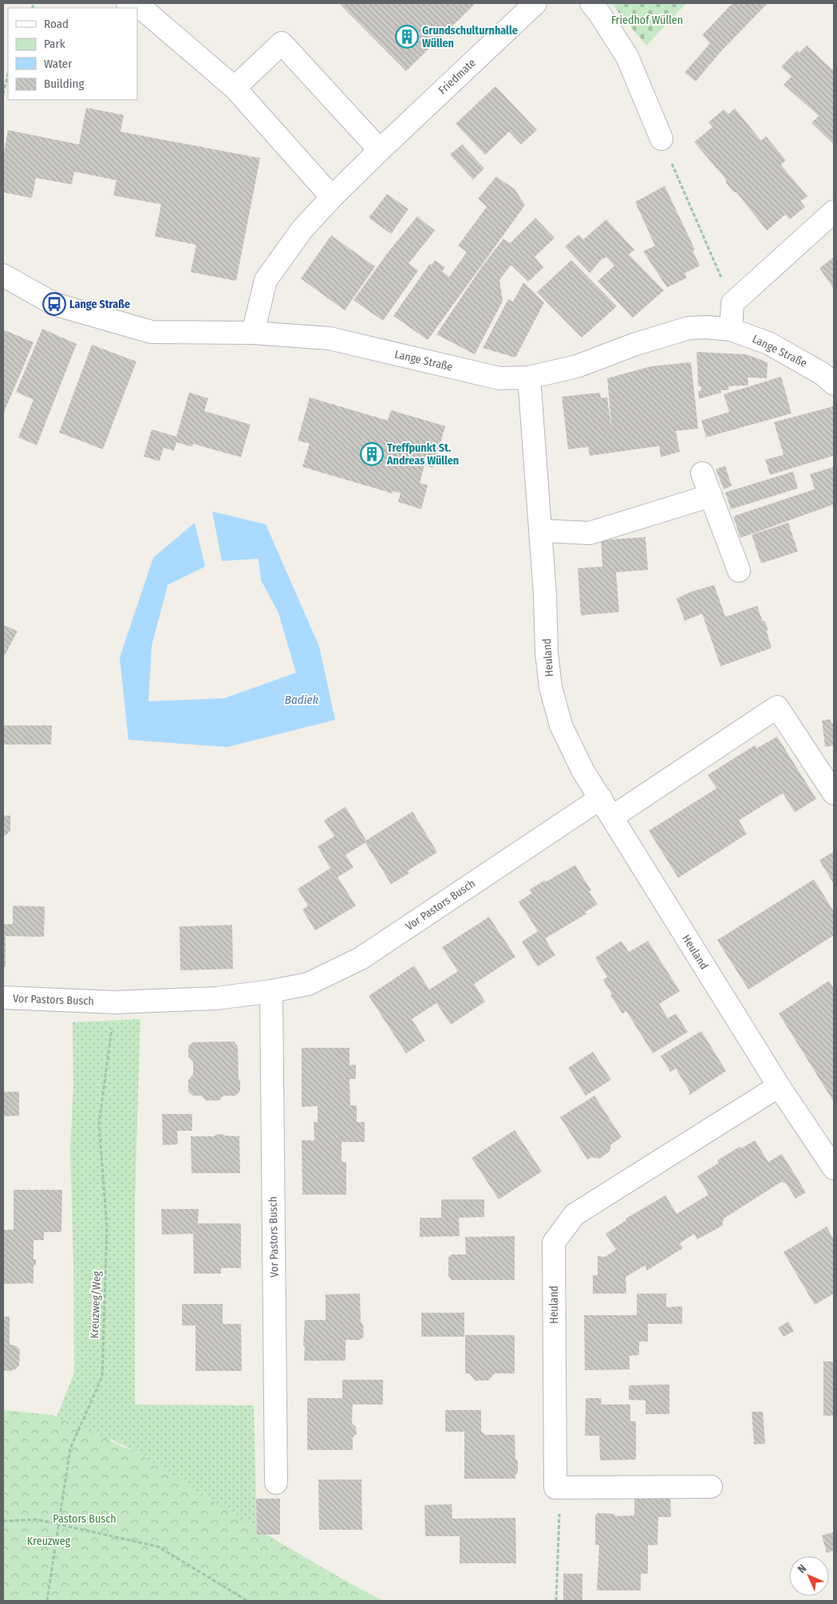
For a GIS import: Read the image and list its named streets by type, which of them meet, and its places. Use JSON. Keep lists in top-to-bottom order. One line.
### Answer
{"streets":{"street":["Friedmate","Lange Straße","Heuland","Vor Pastors Busch"],"path":["Kreuzweg/Weg"]},"crossings":[["Friedmate","Lange Straße"],["Lange Straße","Heuland"],["Heuland","Vor Pastors Busch"],["Vor Pastors Busch","Kreuzweg/Weg"]],"water":["Badiek"],"parks":["Friedhof Wüllen","Pastors Busch","Kreuzweg"],"places":{"building":["Grundschulturnhalle Wüllen","Treffpunkt St. Andreas Wüllen"],"bus stop":["Lange Straße"]},"legend":["Road","Park","Water","Building"],"north":"top left"}
